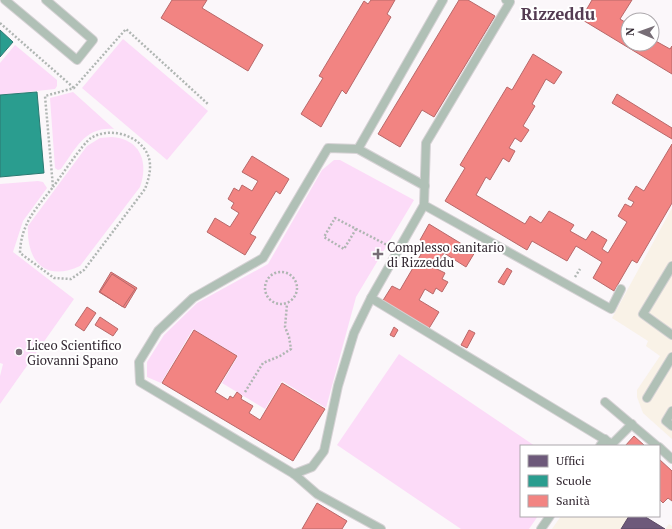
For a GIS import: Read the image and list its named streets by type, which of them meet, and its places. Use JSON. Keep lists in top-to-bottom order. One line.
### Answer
{"districts":["Rizzeddu"],"places":{"health":["Complesso sanitario di Rizzeddu"],"other":["Liceo Scientifico Giovanni Spano"]},"legend":["Uffici","Scuole","Sanità"],"north":"left"}
